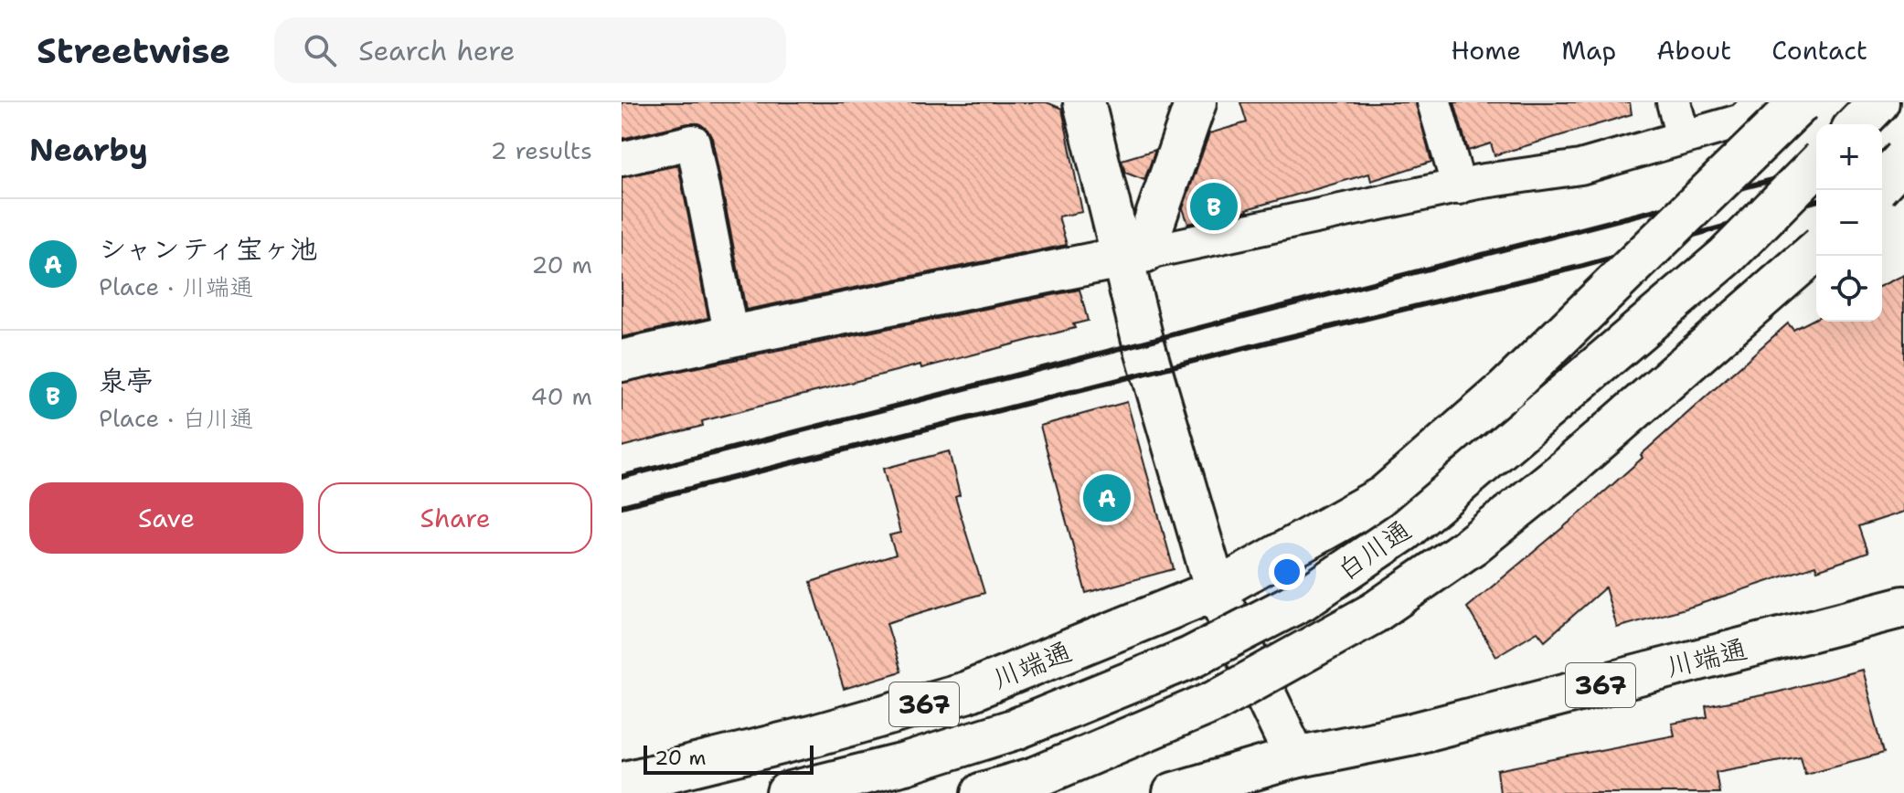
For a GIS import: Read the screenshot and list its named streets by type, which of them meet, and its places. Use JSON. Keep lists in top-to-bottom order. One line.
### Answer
{"streets":{"main road":["白川通","川端通","367"]},"scale_bar":"20 m","page":{"header":"Streetwise","search":"Search here","nav":["Home","Map","About","Contact"],"heading":["Nearby","2 results"],"map_buttons":["+","−"],"pins":["B","A"],"list":[{"mark":"A","name":"シャンティ宝ヶ池","note":"Place · 川端通","value":"20 m"},{"mark":"B","name":"泉亭","note":"Place · 白川通","value":"40 m"}],"buttons":["Save","Share"],"scale":"20 m"}}
